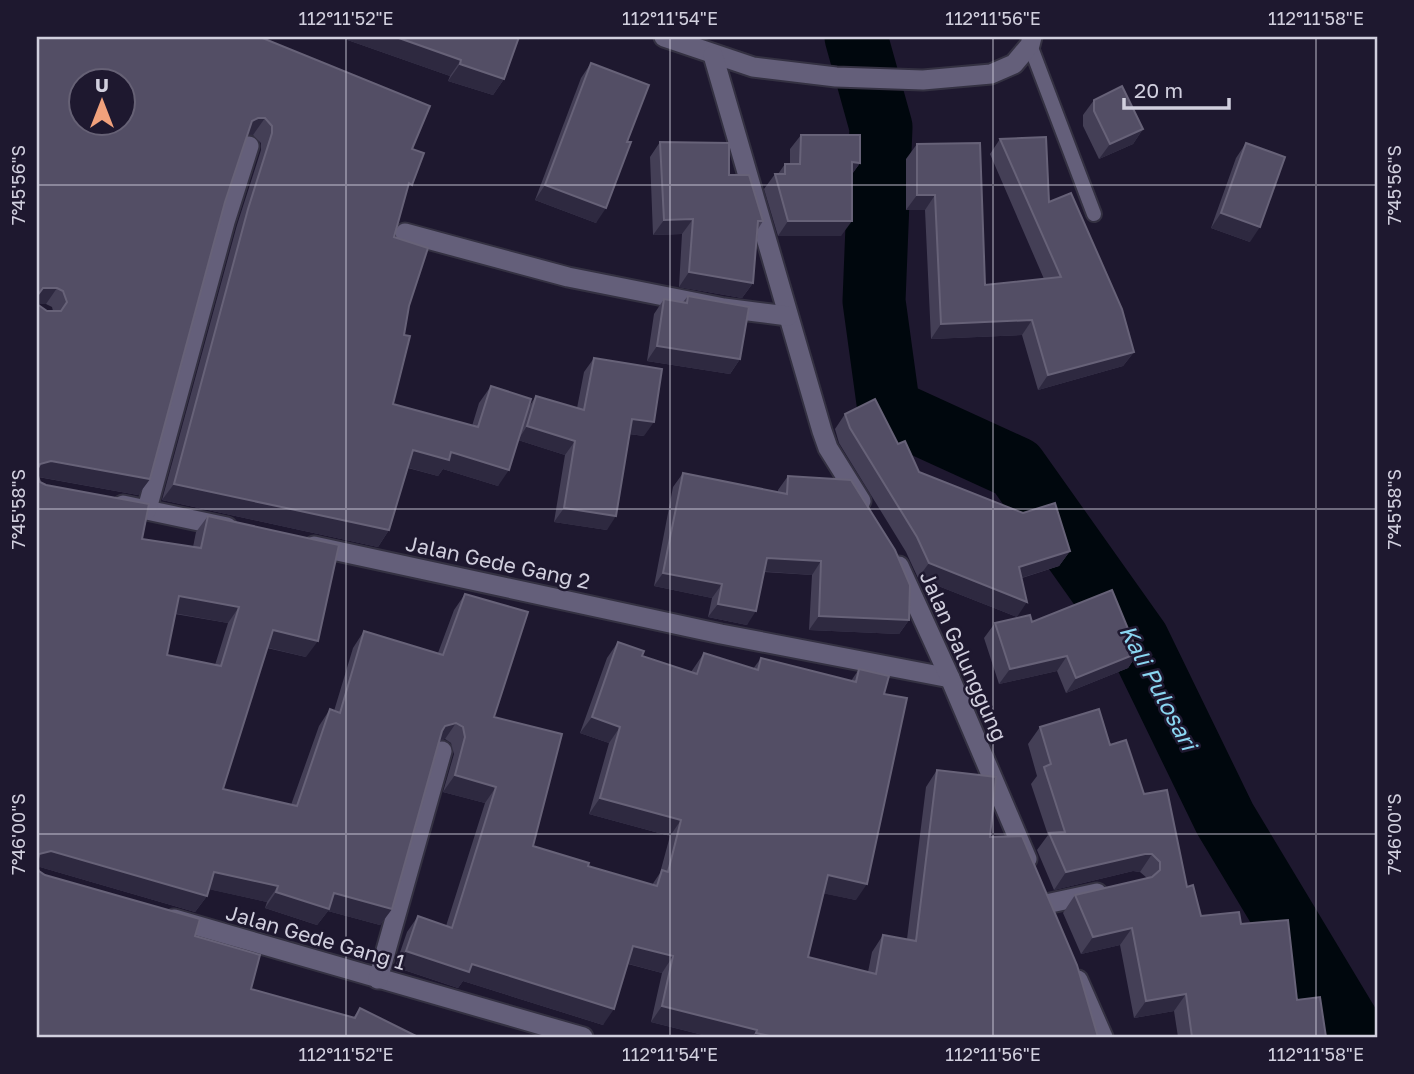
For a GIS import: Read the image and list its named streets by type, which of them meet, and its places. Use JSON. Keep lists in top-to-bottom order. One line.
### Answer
{"streets":{"street":["Jalan Gede Gang 2","Jalan Galunggung","Jalan Gede Gang 1"]},"crossings":[["Jalan Gede Gang 2","Jalan Galunggung"]],"water":["Kali Pulosari"],"scale_bar":"20 m","north":"top","coordinates":["112°11'52\"E","112°11'54\"E","112°11'56\"E","112°11'58\"E","7°45'56\"S","7°45'58\"S","7°46'00\"S"]}
